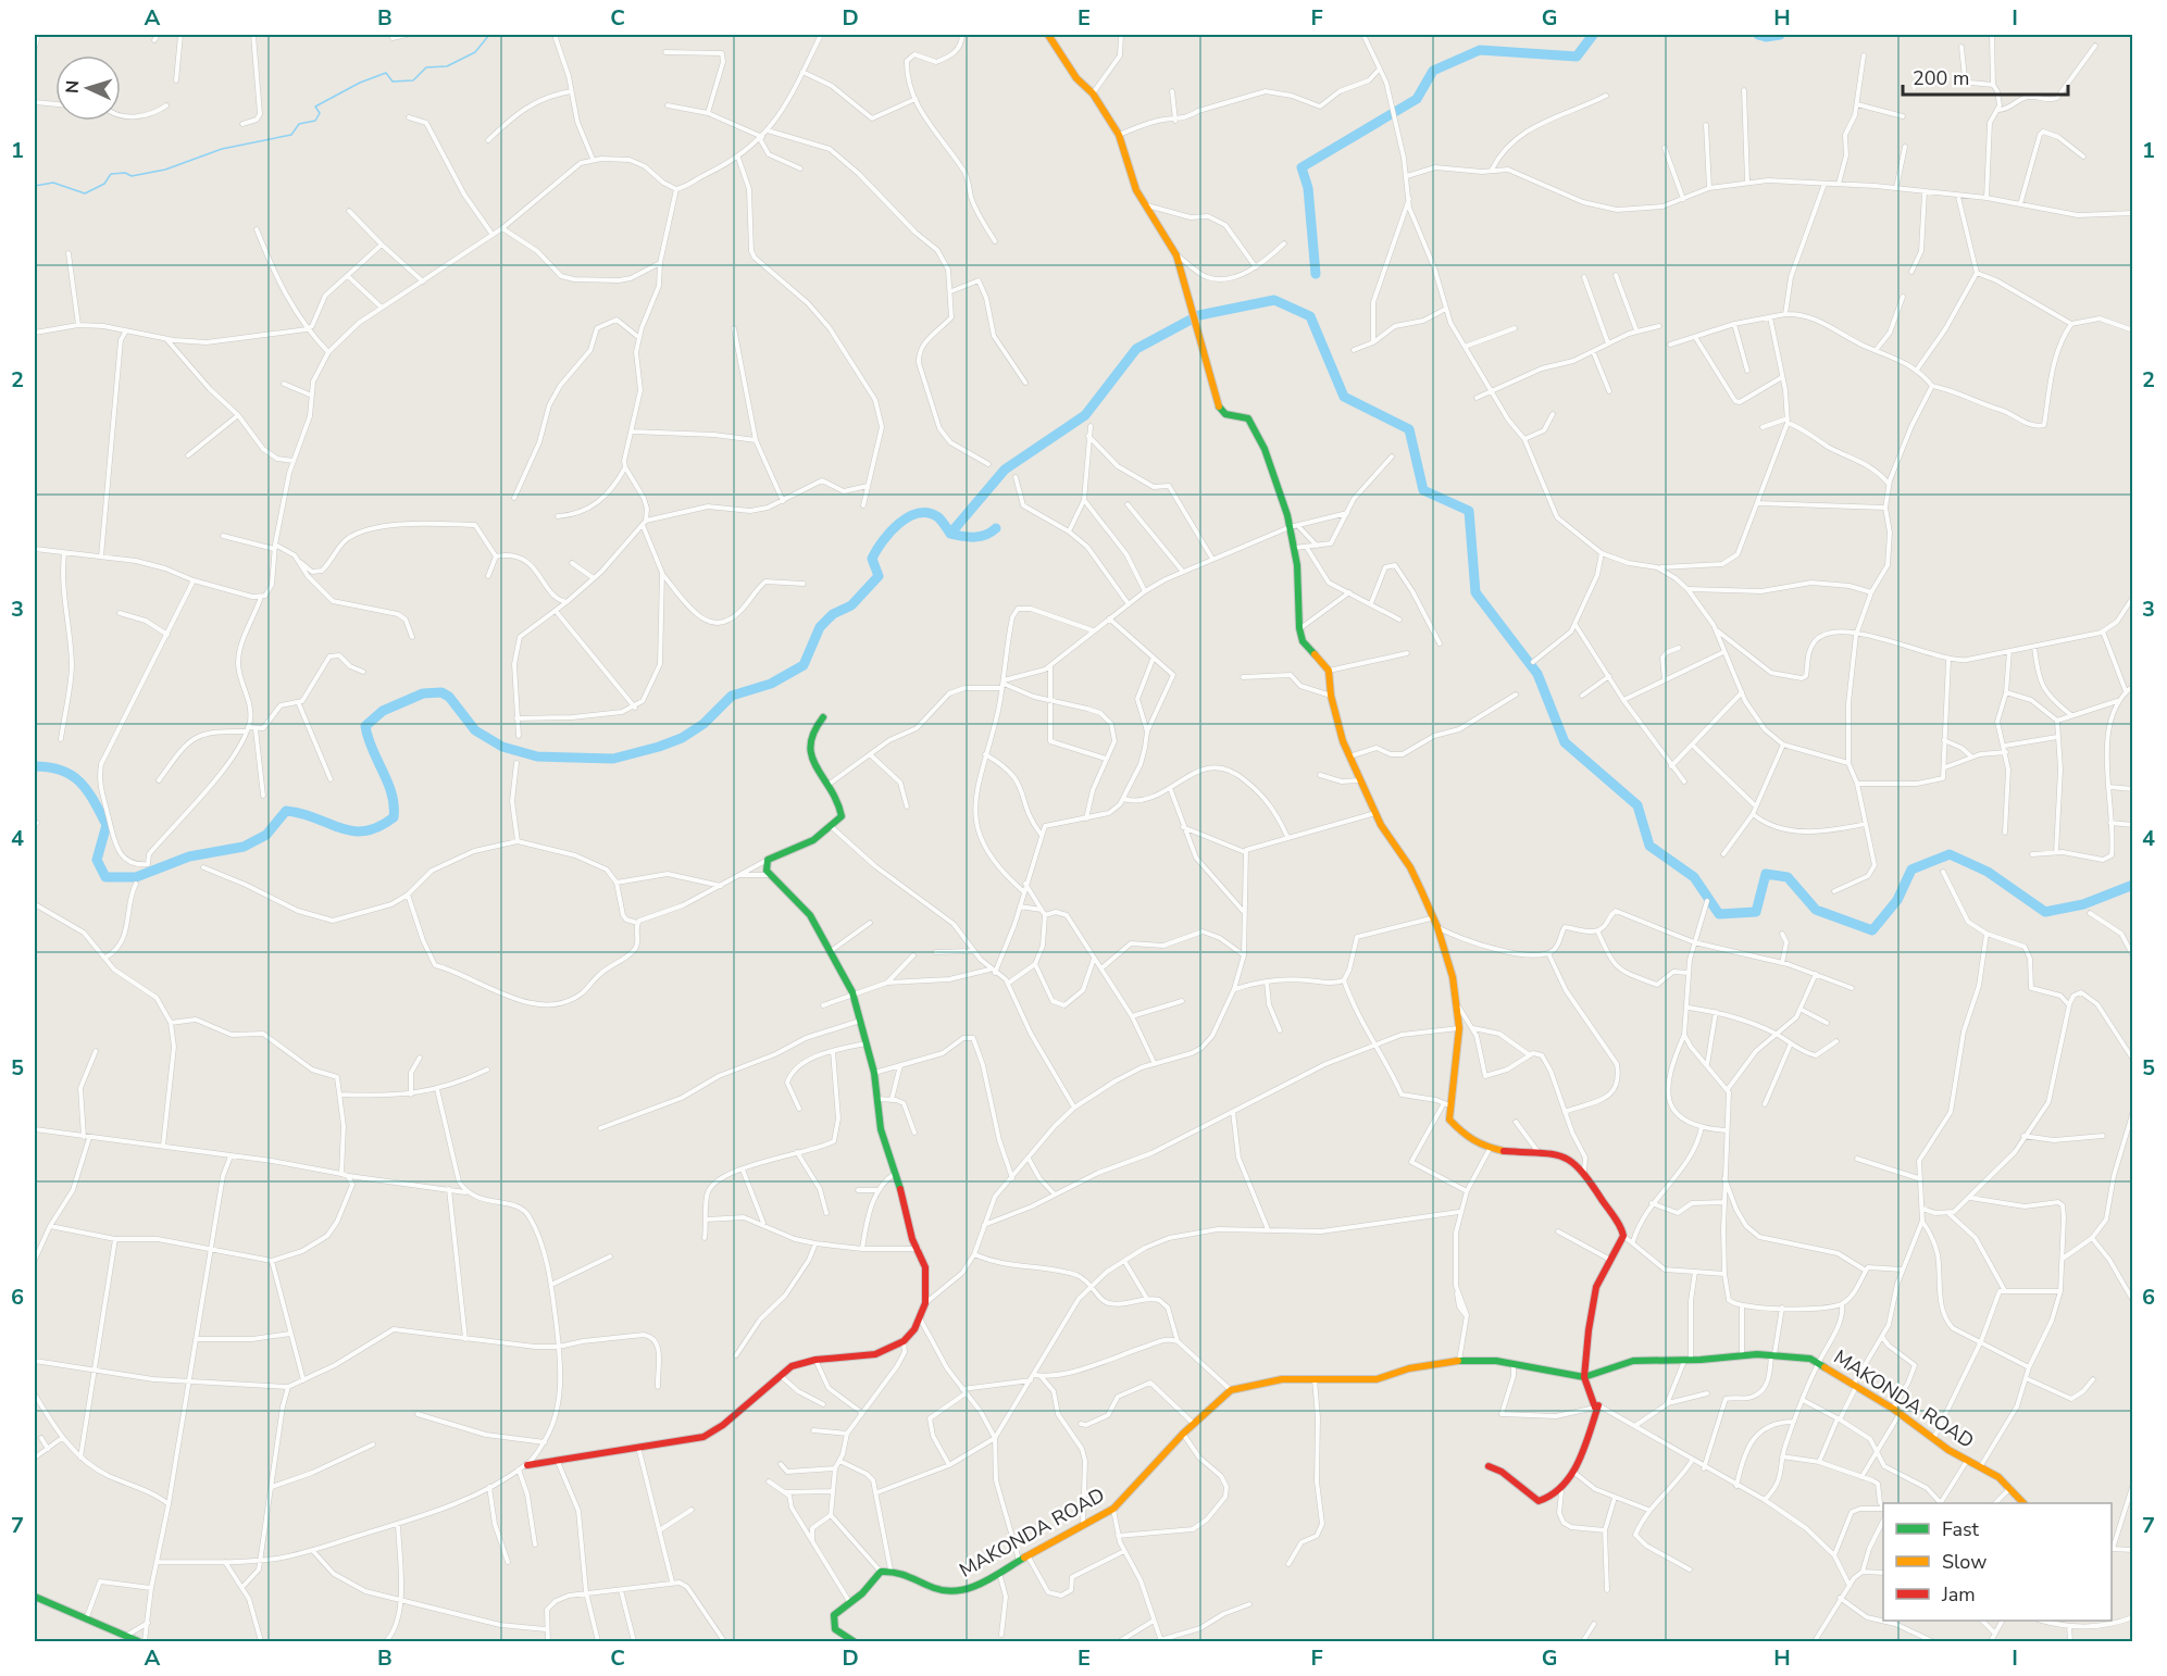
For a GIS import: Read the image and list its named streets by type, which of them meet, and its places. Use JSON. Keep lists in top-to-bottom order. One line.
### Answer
{"streets":{"street":["MAKONDA ROAD"]},"legend":["Fast","Slow","Jam"],"scale_bar":"200 m","north":"left","grid":{"columns":["A","B","C","D","E","F","G","H","I"],"rows":["1","2","3","4","5","6","7"]}}
